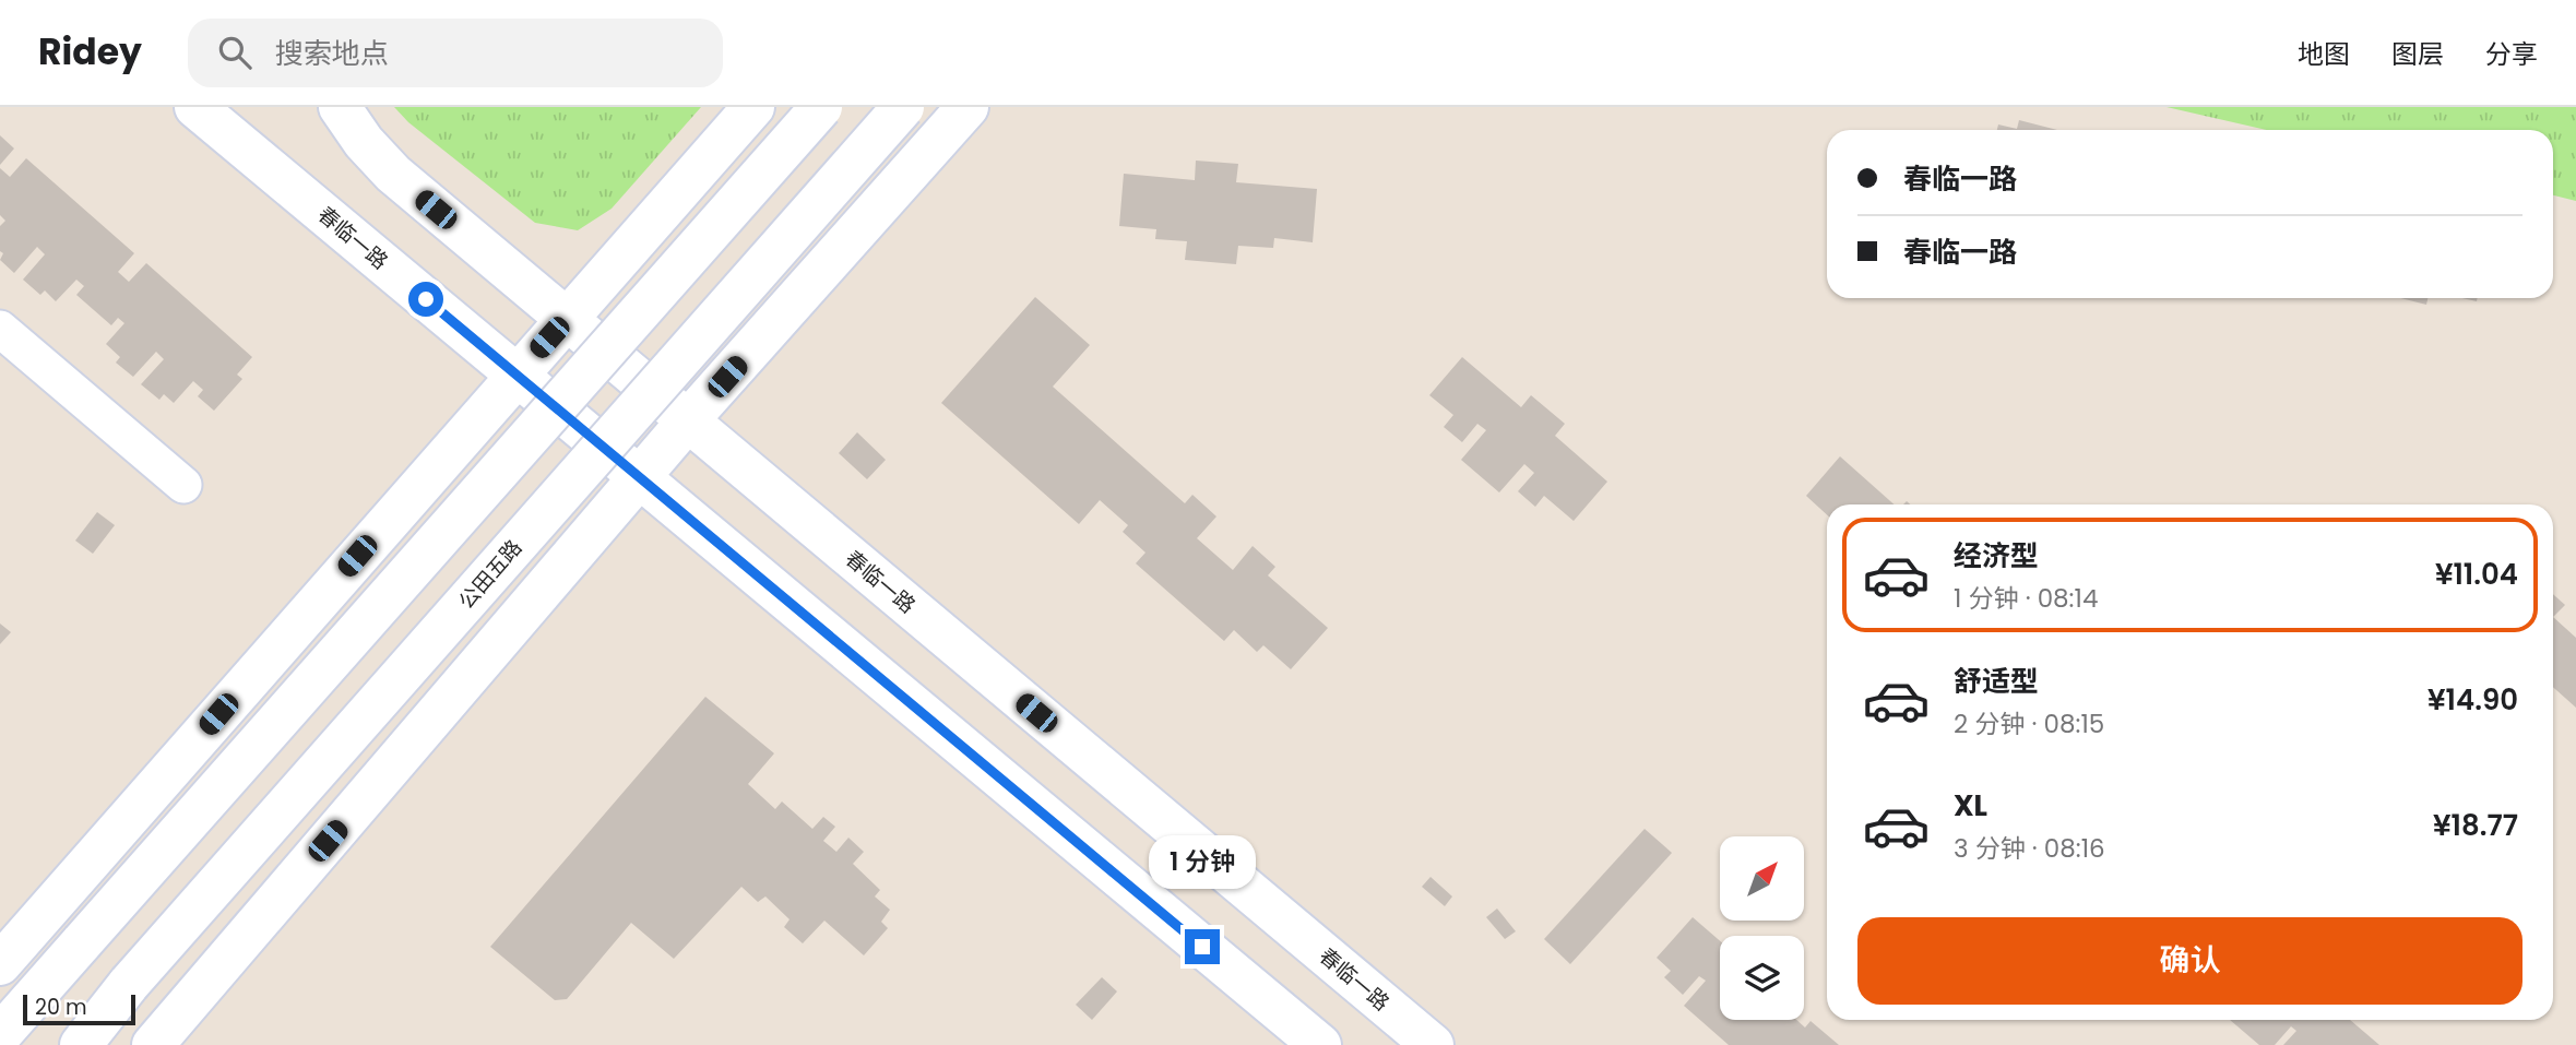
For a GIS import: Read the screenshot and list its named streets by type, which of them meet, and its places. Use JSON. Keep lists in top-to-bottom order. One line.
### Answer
{"streets":{"main road":["春临一路","公田五路"]},"scale_bar":"20 m","north":"top right","page":{"header":"Ridey","search":"搜索地点","nav":["地图","图层","分享"],"banner":["春临一路","春临一路"],"list":[{"name":"经济型","note":"1 分钟 · 08:14","value":"¥11.04"},{"name":"舒适型","note":"2 分钟 · 08:15","value":"¥14.90"},{"name":"XL","note":"3 分钟 · 08:16","value":"¥18.77"}],"bubble":"1 分钟","buttons":"确认","scale":"20 m"}}
